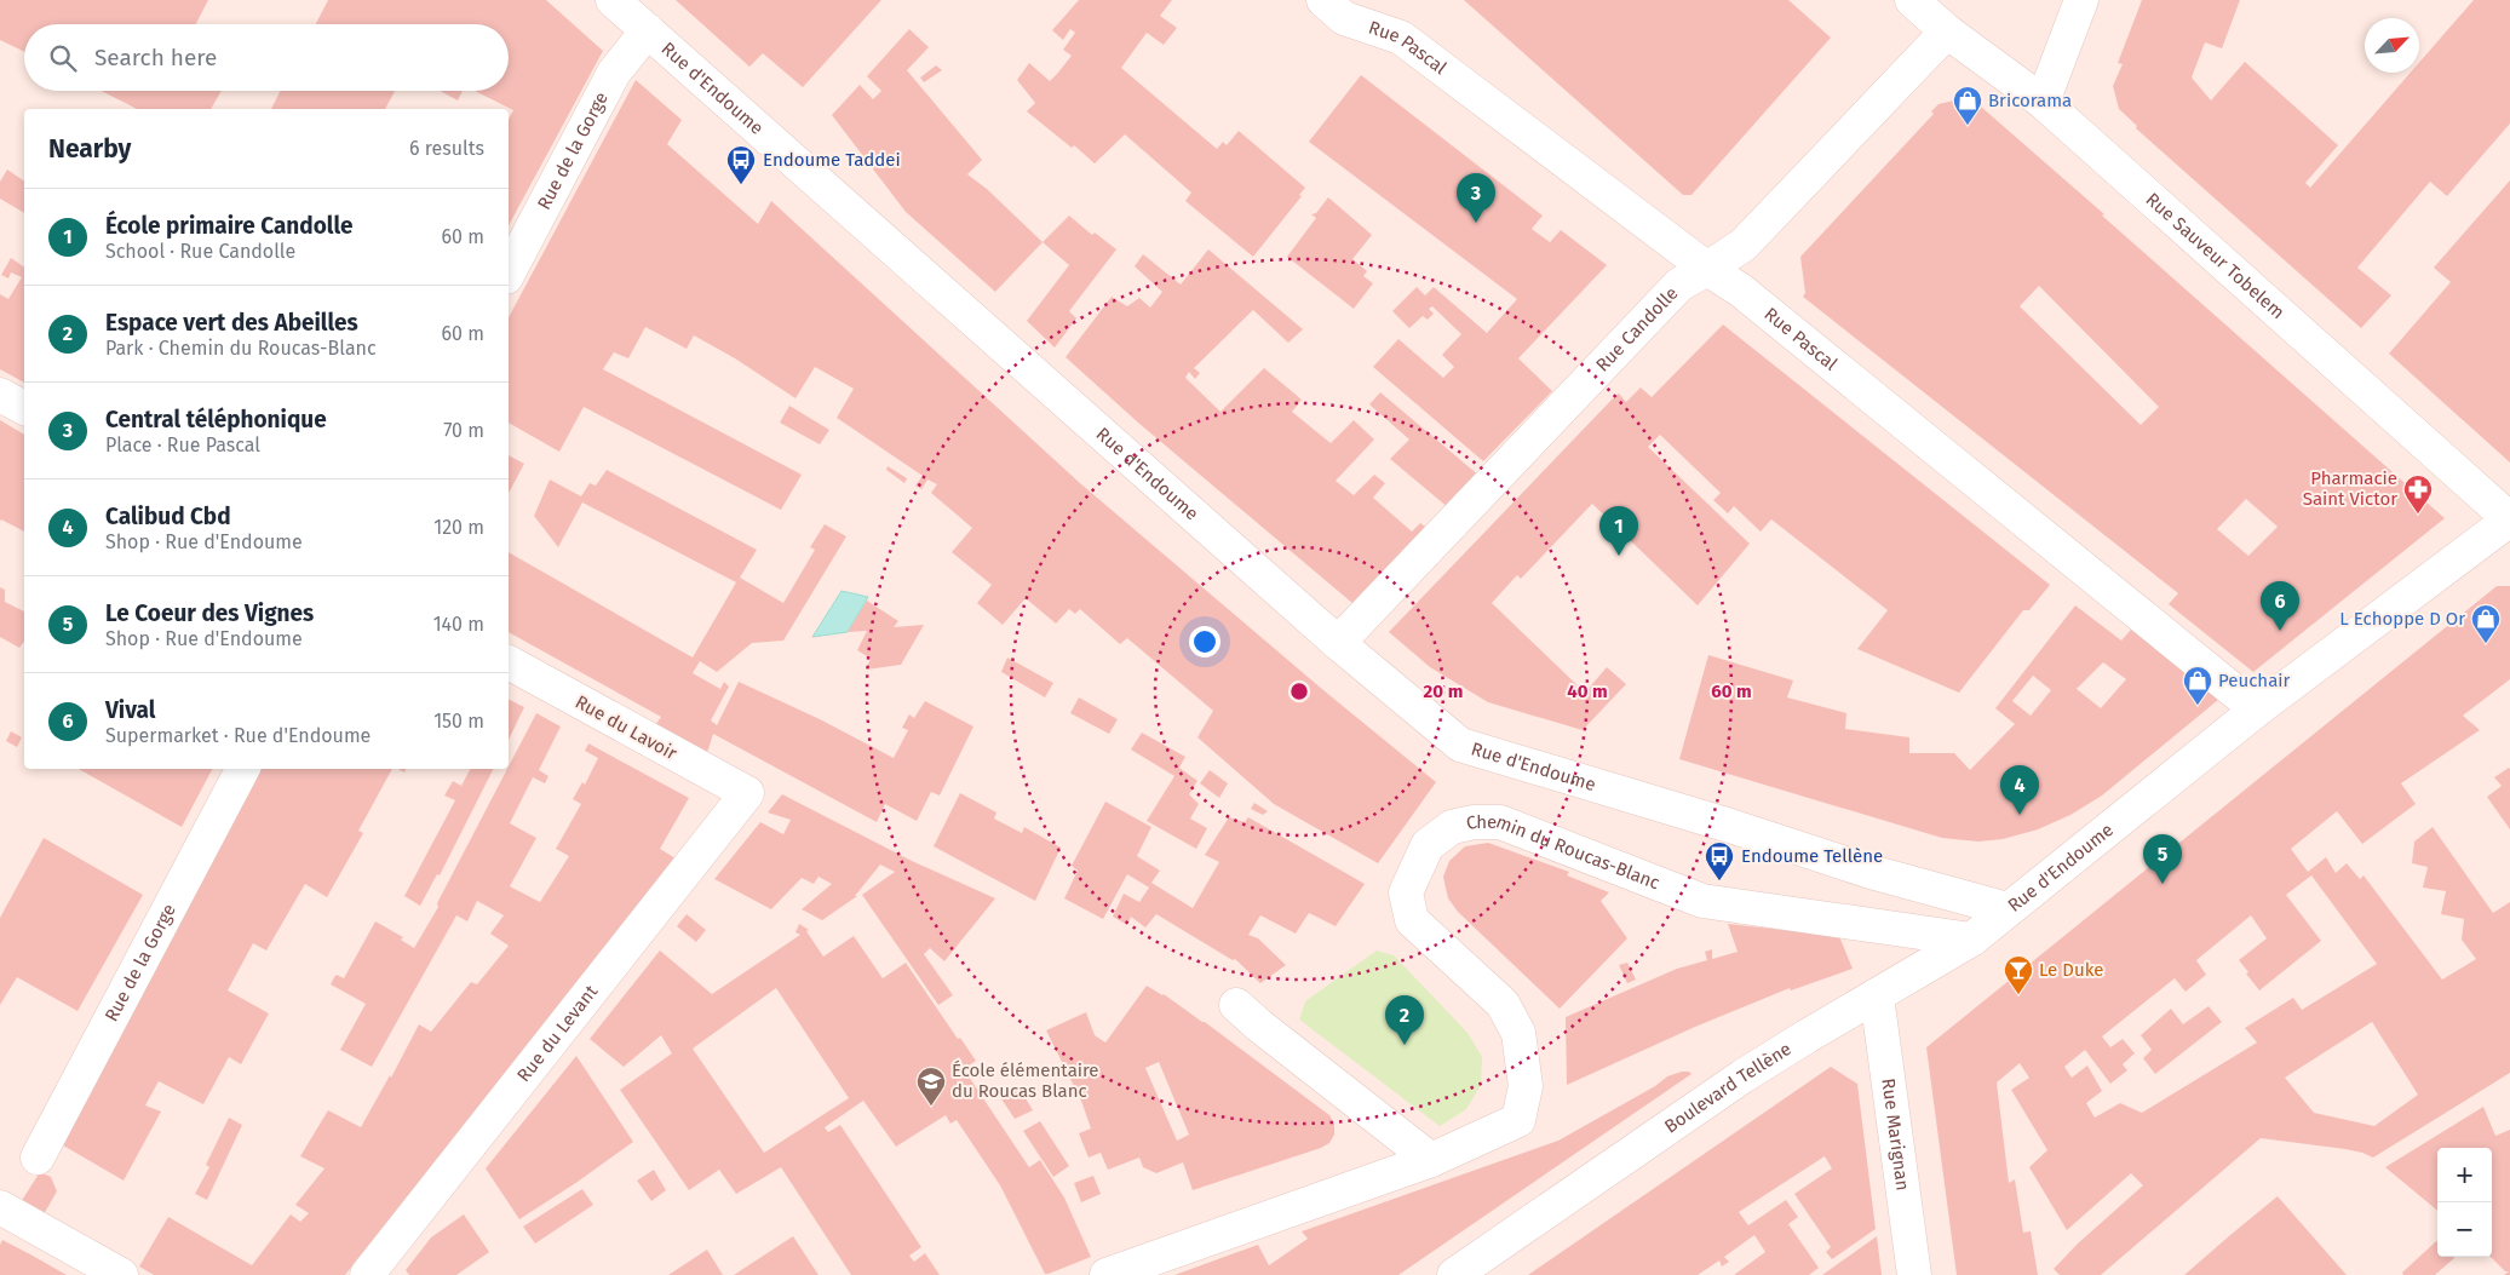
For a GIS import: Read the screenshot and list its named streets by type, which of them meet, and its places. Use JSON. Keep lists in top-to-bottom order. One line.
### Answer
{"streets":{"street":["Rue Pascal","Rue d'Endoume","Rue de la Gorge","Rue Sauveur Tobelem","Rue Candolle","Rue du Lavoir","Chemin du Roucas-Blanc","Rue du Levant","Boulevard Tellène","Rue Marignan"]},"crossings":[["Rue Pascal","Rue d'Endoume"],["Rue Pascal","Rue Candolle"],["Rue d'Endoume","Rue de la Gorge"],["Rue d'Endoume","Rue Sauveur Tobelem"],["Rue d'Endoume","Rue Candolle"],["Rue d'Endoume","Boulevard Tellène"],["Rue Sauveur Tobelem","Rue Candolle"],["Rue du Lavoir","Rue du Levant"],["Chemin du Roucas-Blanc","Boulevard Tellène"],["Boulevard Tellène","Rue Marignan"]],"places":{"shop":["Bricorama","L Echoppe D Or","Peuchair"],"bus stop":["Endoume Taddei","Endoume Tellène"],"pharmacy":["Pharmacie Saint Victor"],"bar":["Le Duke"],"school or university":["École élémentaire du Roucas Blanc"]},"north":"top right","page":{"search":"Search here","heading":["Nearby","6 results"],"pins":["3","1","6","4","5","2"],"list":[{"mark":"1","name":"École primaire Candolle","note":"School · Rue Candolle","value":"60 m"},{"mark":"2","name":"Espace vert des Abeilles","note":"Park · Chemin du Roucas-Blanc","value":"60 m"},{"mark":"3","name":"Central téléphonique","note":"Place · Rue Pascal","value":"70 m"},{"mark":"4","name":"Calibud Cbd","note":"Shop · Rue d'Endoume","value":"120 m"},{"mark":"5","name":"Le Coeur des Vignes","note":"Shop · Rue d'Endoume","value":"140 m"},{"mark":"6","name":"Vival","note":"Supermarket · Rue d'Endoume","value":"150 m"}],"map_buttons":["+","−"]},"rings":["20 m","40 m","60 m"]}
